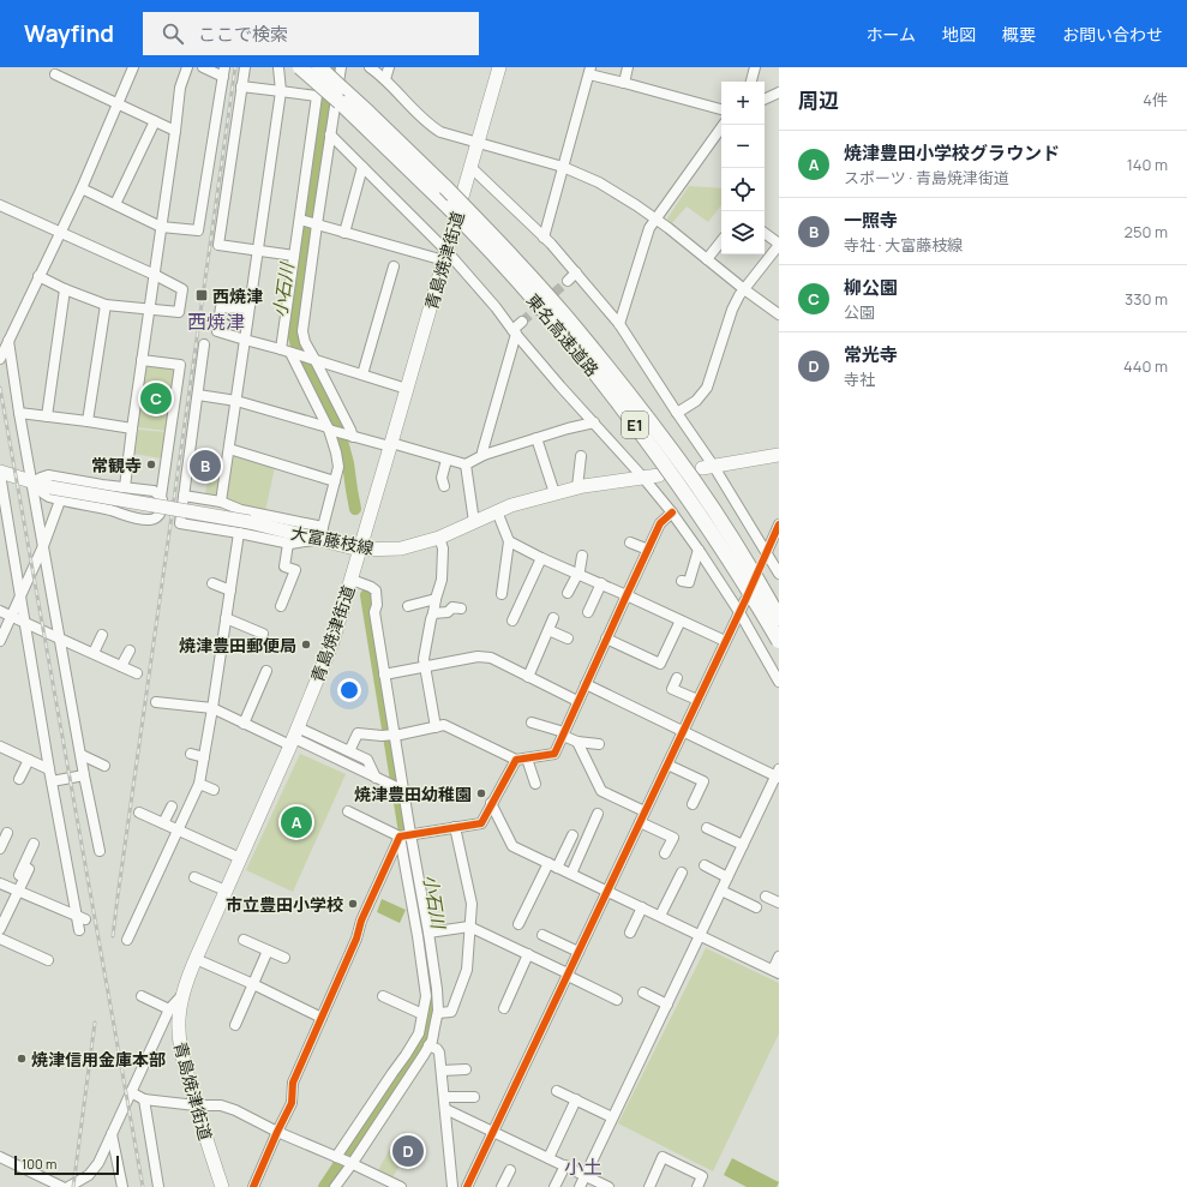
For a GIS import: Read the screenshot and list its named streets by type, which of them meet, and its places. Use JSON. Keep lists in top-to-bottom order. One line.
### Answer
{"streets":{"highway":["東名高速道路","E1"],"main road":["青島焼津街道","大富藤枝線"]},"crossings":[["青島焼津街道","大富藤枝線"]],"districts":["西焼津","小土"],"water":["小石川"],"places":{"transit":["西焼津"],"other":["常観寺","焼津豊田郵便局","焼津豊田幼稚園","市立豊田小学校","焼津信用金庫本部"]},"scale_bar":"100 m","page":{"header":"Wayfind","search":"ここで検索","nav":["ホーム","地図","概要","お問い合わせ"],"heading":["周辺","4件"],"map_buttons":["+","−"],"list":[{"mark":"A","name":"焼津豊田小学校グラウンド","note":"スポーツ · 青島焼津街道","value":"140 m"},{"mark":"B","name":"一照寺","note":"寺社 · 大富藤枝線","value":"250 m"},{"mark":"C","name":"柳公園","note":"公園","value":"330 m"},{"mark":"D","name":"常光寺","note":"寺社","value":"440 m"}],"pins":["C","B","A","D"],"scale":"100 m"}}
